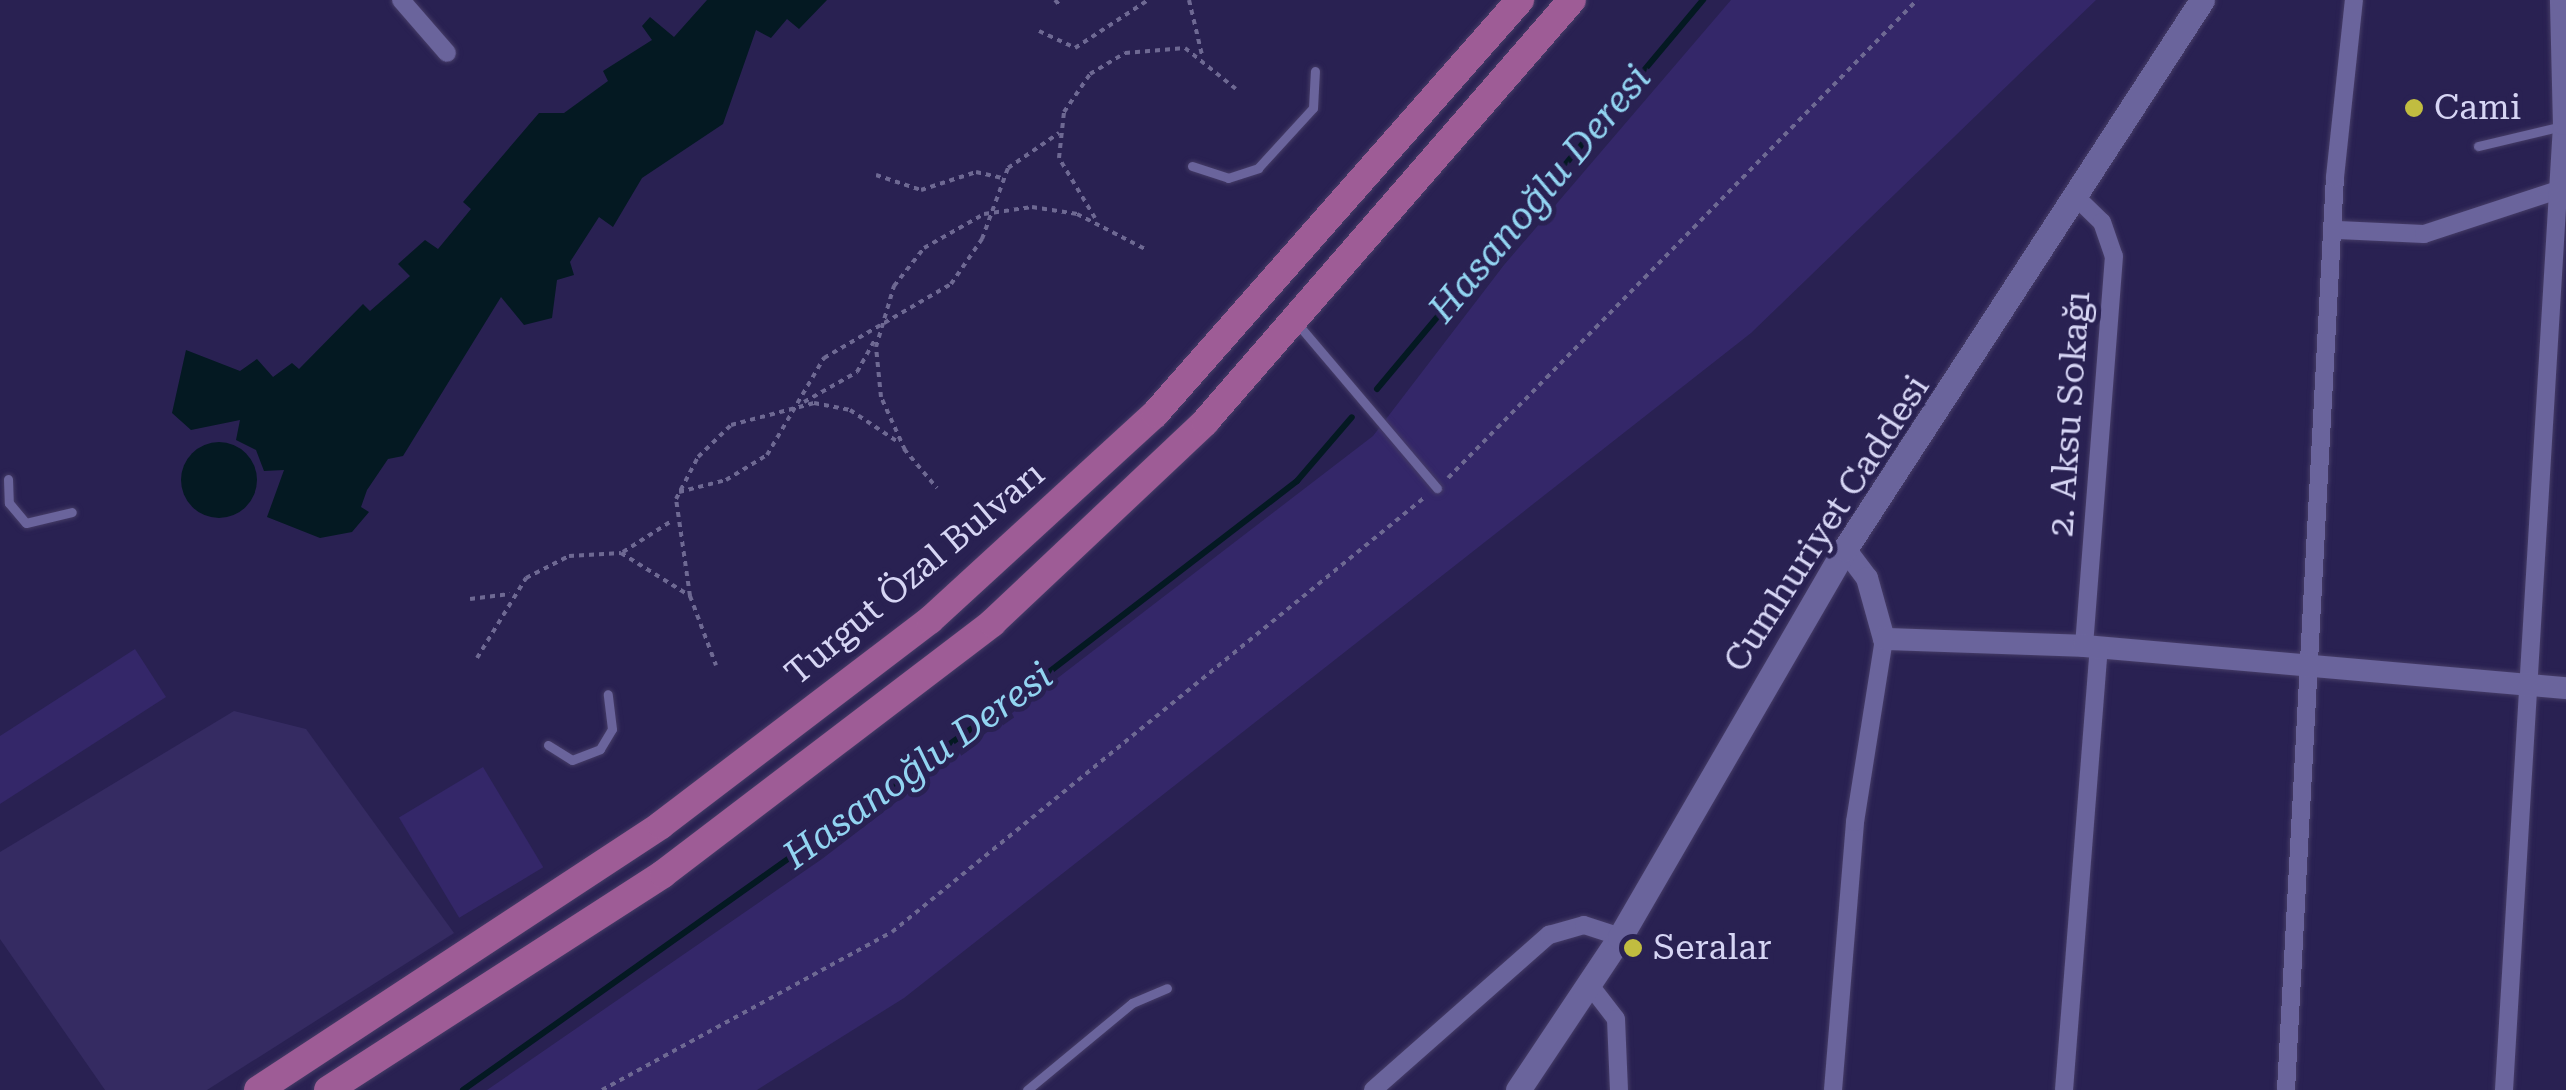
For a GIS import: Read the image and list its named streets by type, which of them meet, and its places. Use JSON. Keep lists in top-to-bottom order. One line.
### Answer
{"streets":{"main road":["Cumhuriyet Caddesi","Turgut Özal Bulvarı"],"street":["2. Aksu Sokağı"]},"crossings":[["2. Aksu Sokağı","Cumhuriyet Caddesi"]],"water":["Hasanoğlu Deresi"],"places":["Cami","Seralar"]}
